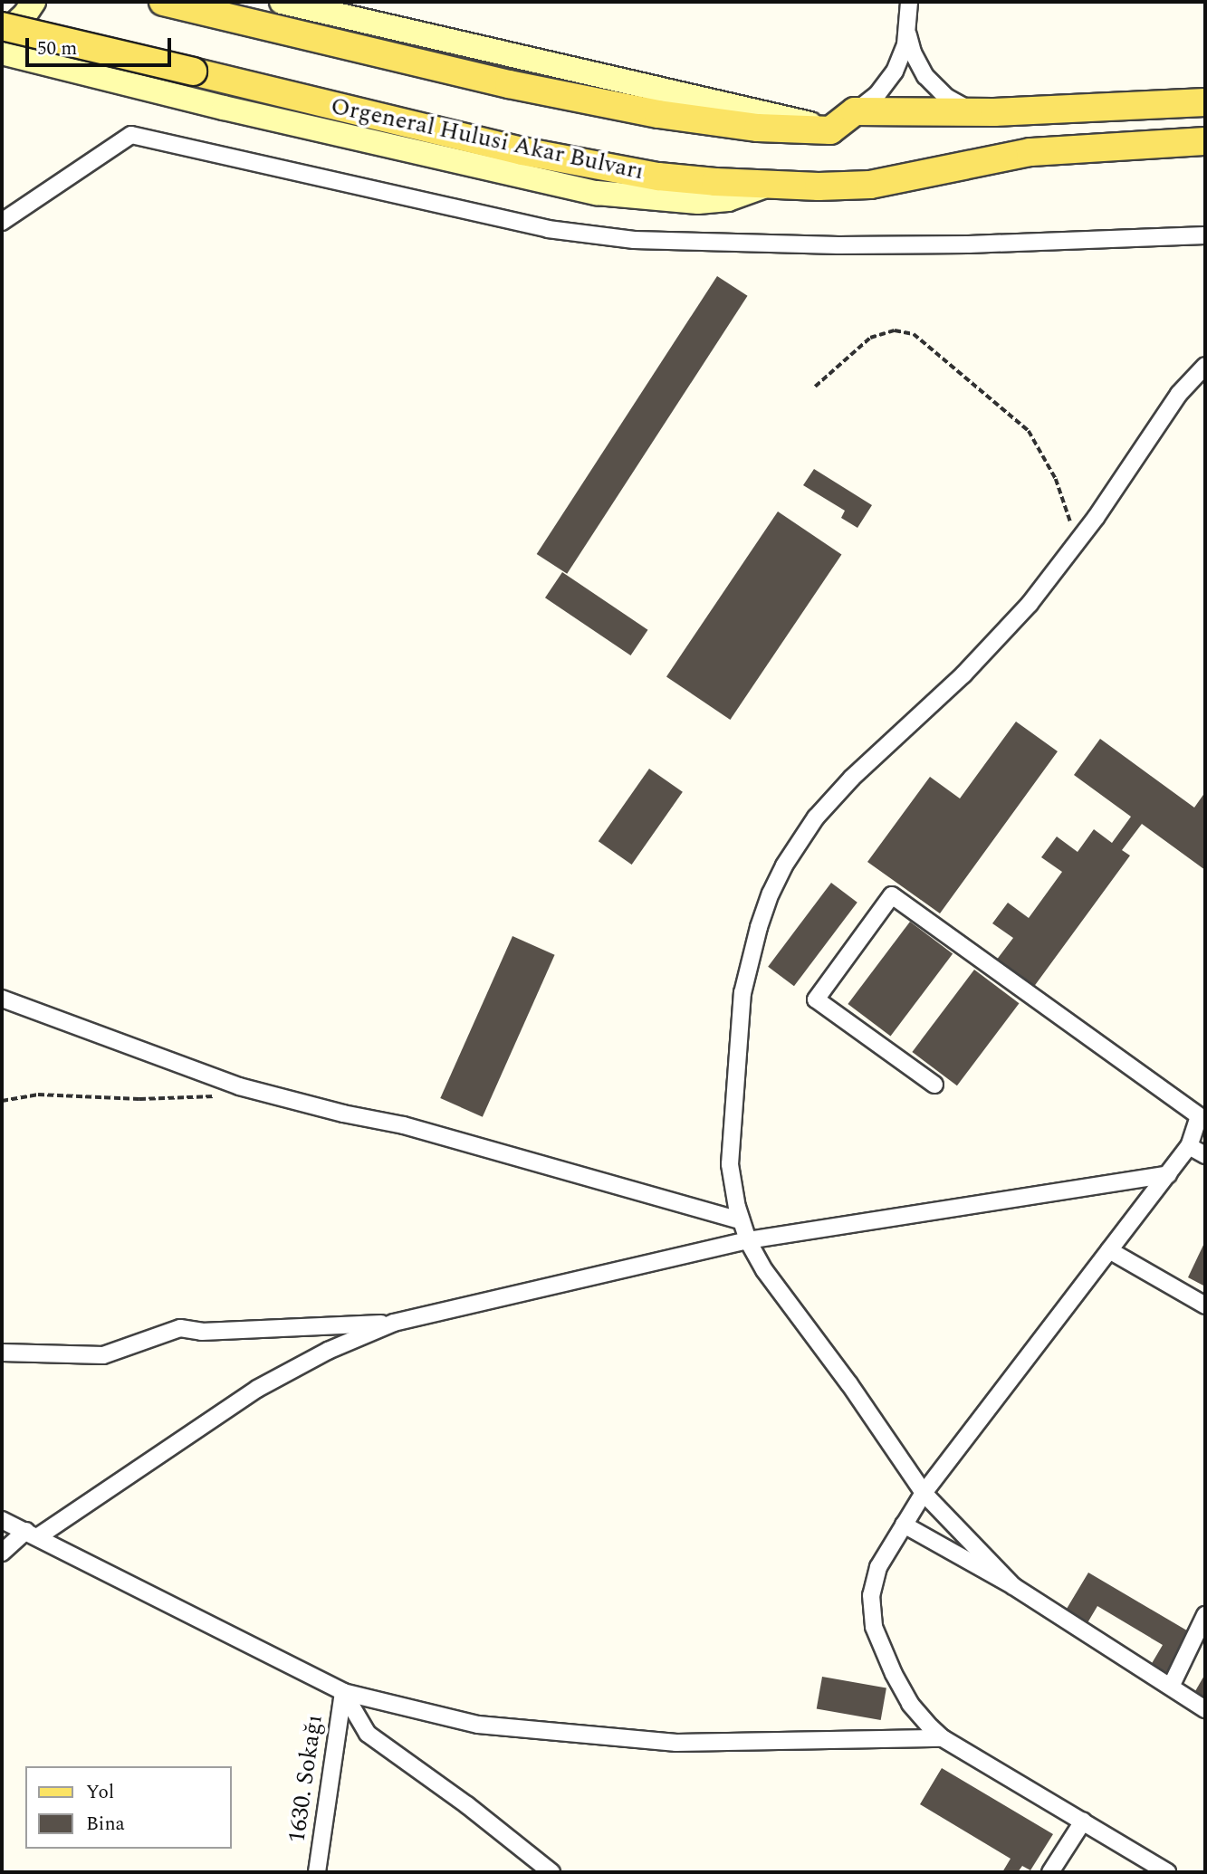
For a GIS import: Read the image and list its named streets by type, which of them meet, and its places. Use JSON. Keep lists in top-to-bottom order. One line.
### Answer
{"streets":{"main road":["Orgeneral Hulusi Akar Bulvarı"],"street":["1630. Sokağı"]},"legend":["Yol","Bina"],"scale_bar":"50 m"}
